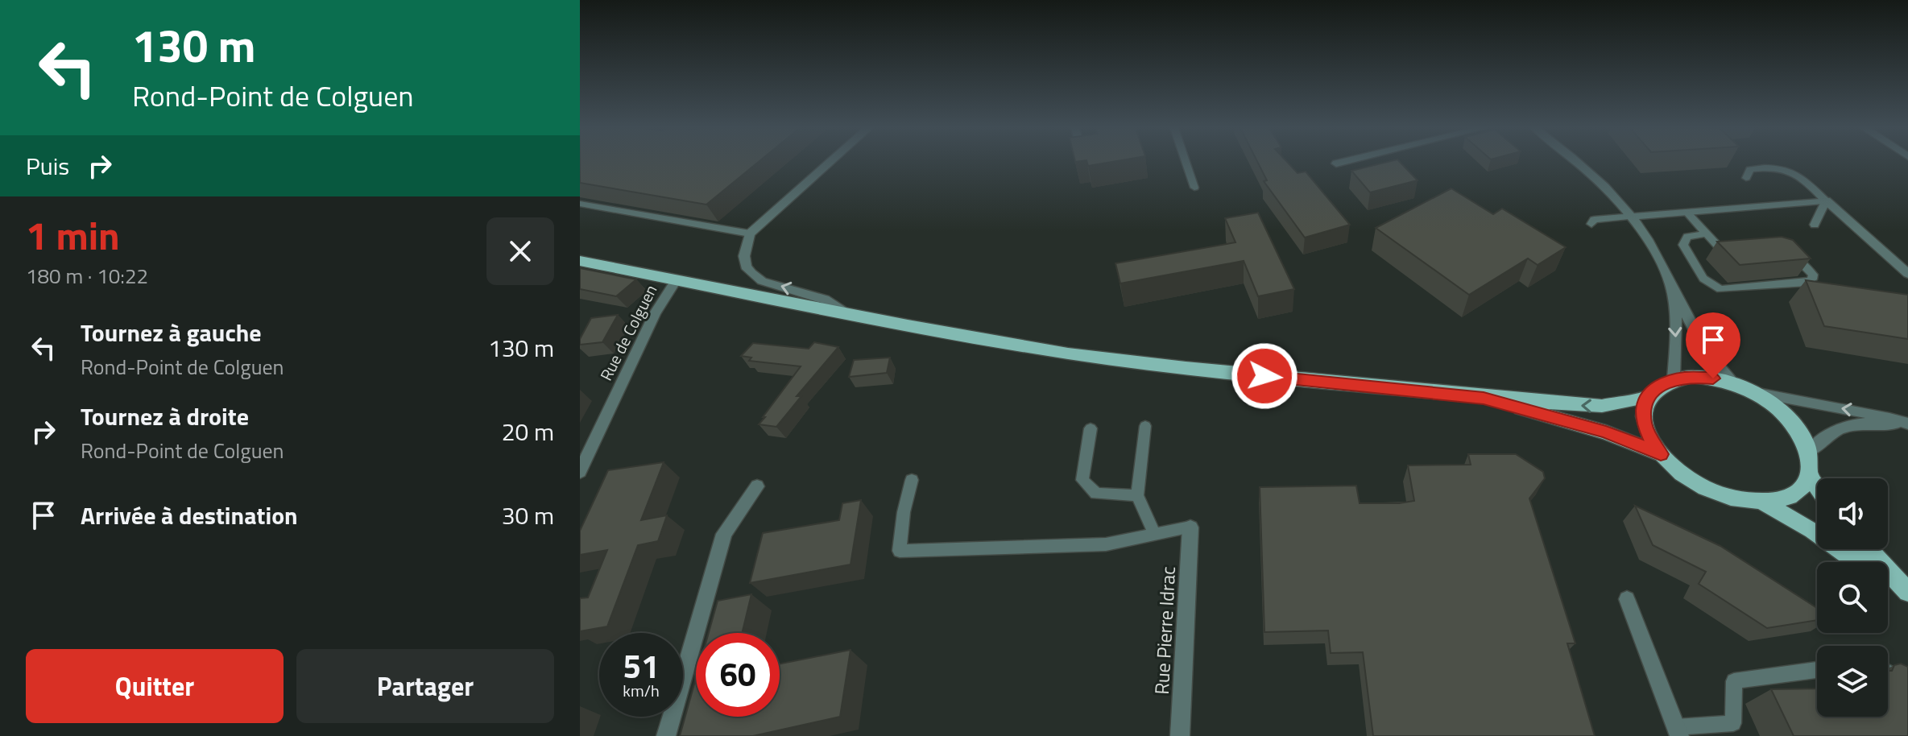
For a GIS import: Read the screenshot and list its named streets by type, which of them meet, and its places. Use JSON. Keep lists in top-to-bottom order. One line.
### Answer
{"streets":{"street":["Rue de Colguen","Rue Pierre Idrac"]},"page":{"turn":["130 m","Rond-Point de Colguen"],"then":"Puis","heading":["1 min","180 m · 10:22"],"list":[{"name":"Tournez à gauche","note":"Rond-Point de Colguen","value":"130 m"},{"name":"Tournez à droite","note":"Rond-Point de Colguen","value":"20 m"},{"name":"Arrivée à destination","value":"30 m"}],"speed":"51 km/h","limit":"60","buttons":["Quitter","Partager"]}}
